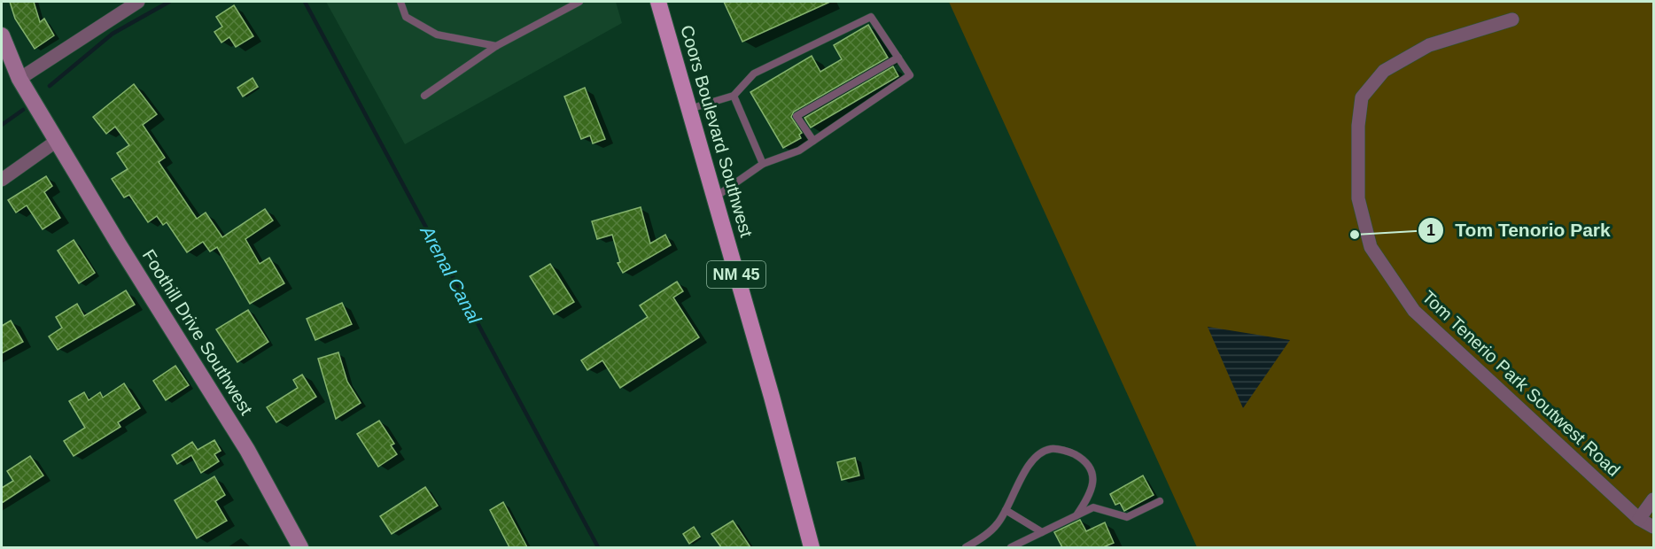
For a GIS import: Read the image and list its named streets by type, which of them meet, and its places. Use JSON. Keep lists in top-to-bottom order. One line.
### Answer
{"streets":{"main road":["Coors Boulevard Southwest","NM 45"],"street":["Foothill Drive Southwest","Tom Tenerio Park Soutwest Road"]},"water":["Arenal Canal"],"places":["Tom Tenorio Park"]}
